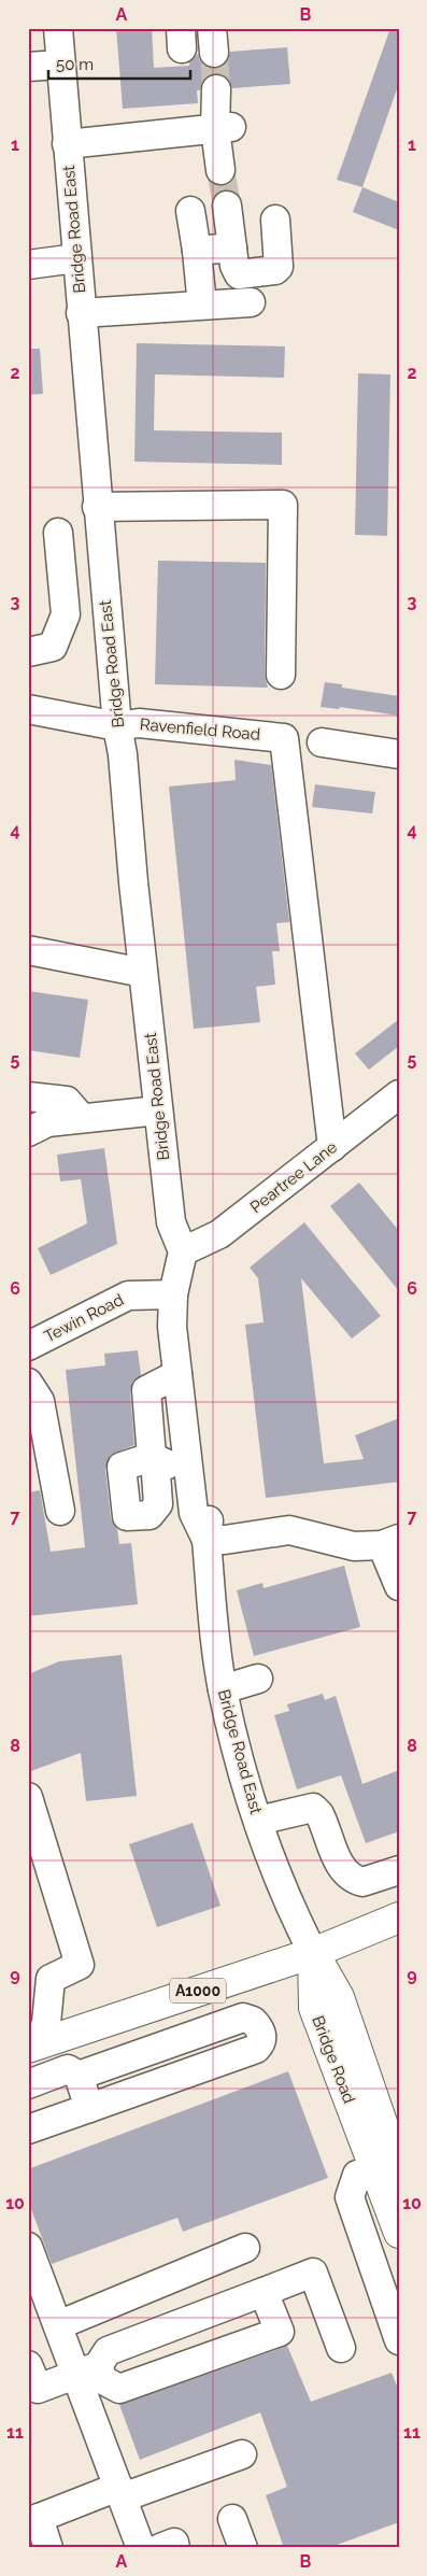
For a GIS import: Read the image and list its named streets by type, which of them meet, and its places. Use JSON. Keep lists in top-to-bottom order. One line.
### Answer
{"streets":{"main road":["A1000","Bridge Road"],"street":["Bridge Road East","Ravenfield Road","Peartree Lane","Tewin Road"]},"crossings":[["Bridge Road East","Ravenfield Road"],["Bridge Road East","Peartree Lane"],["Bridge Road East","Tewin Road"],["Bridge Road East","A1000"],["Bridge Road East","Bridge Road"],["Ravenfield Road","Peartree Lane"],["A1000","Bridge Road"]],"scale_bar":"50 m","grid":{"columns":["A","B"],"rows":["1","2","3","4","5","6","7","8","9","10","11"]}}
